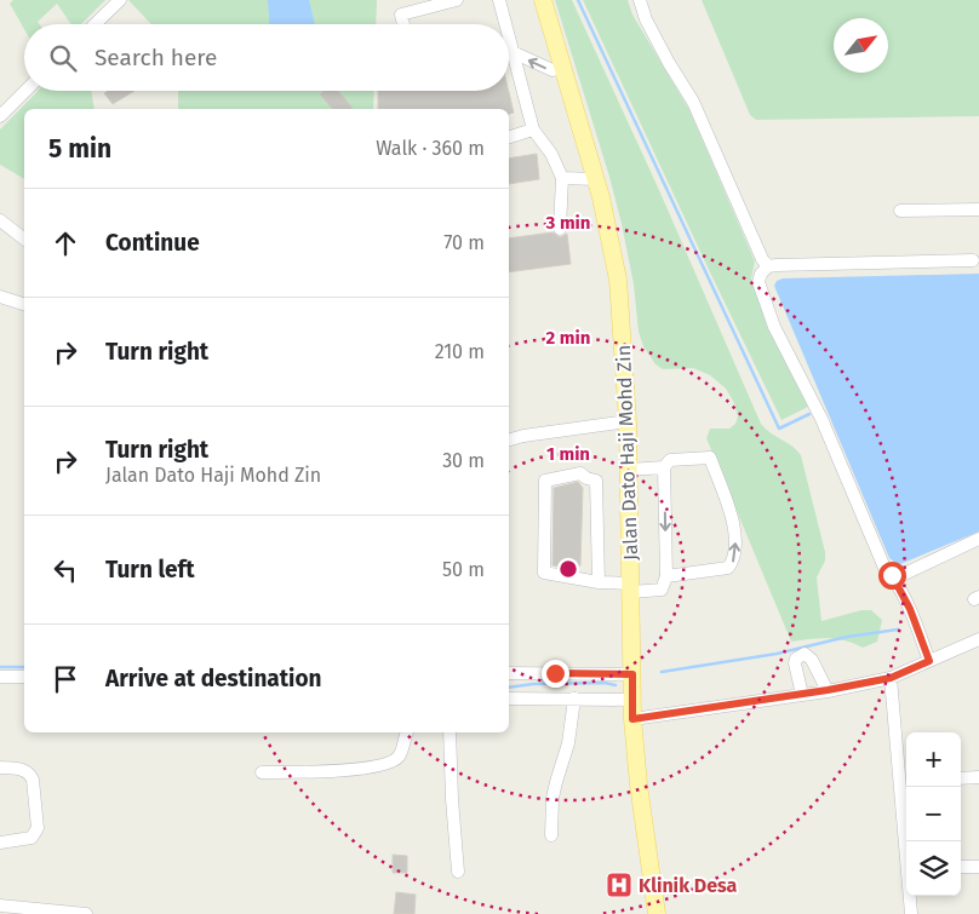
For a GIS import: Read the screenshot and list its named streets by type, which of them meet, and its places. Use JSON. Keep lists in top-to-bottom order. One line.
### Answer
{"streets":{"main road":["Jalan Dato Haji Mohd Zin"]},"places":{"hospital":["Klinik Desa"]},"north":"top right","page":{"search":"Search here","heading":["5 min","Walk · 360 m"],"list":[["Continue","70 m"],["Turn right","210 m"],["Turn right","Jalan Dato Haji Mohd Zin","30 m"],["Turn left","50 m"],"Arrive at destination"],"map_buttons":["+","−"]},"rings":["3 min","2 min","1 min"]}
